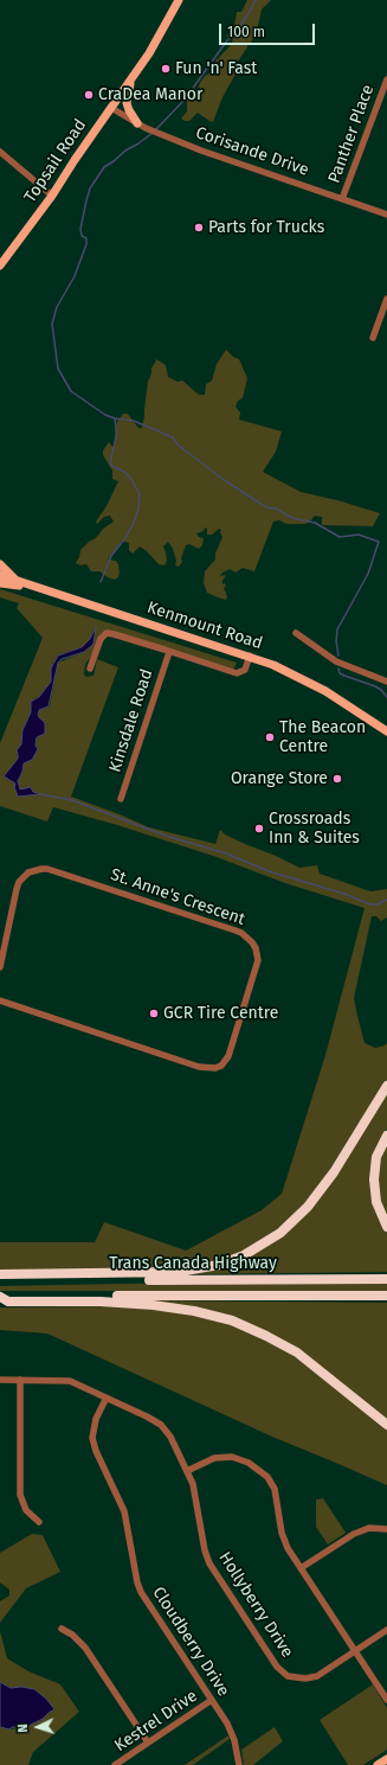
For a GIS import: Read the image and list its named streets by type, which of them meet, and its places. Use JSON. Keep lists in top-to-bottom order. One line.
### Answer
{"streets":{"highway":["Trans Canada Highway"],"main road":["Topsail Road","Kenmount Road"],"street":["Panther Place","Corisande Drive","Kinsdale Road","St. Anne's Crescent","Hollyberry Drive","Cloudberry Drive","Kestrel Drive"]},"crossings":[["Panther Place","Corisande Drive"],["Corisande Drive","Topsail Road"],["Hollyberry Drive","Cloudberry Drive"],["Cloudberry Drive","Kestrel Drive"]],"places":["Fun 'n' Fast","CraDea Manor","Parts for Trucks","The Beacon Centre","Orange Store","Crossroads Inn & Suites","GCR Tire Centre"],"scale_bar":"100 m","north":"left"}
